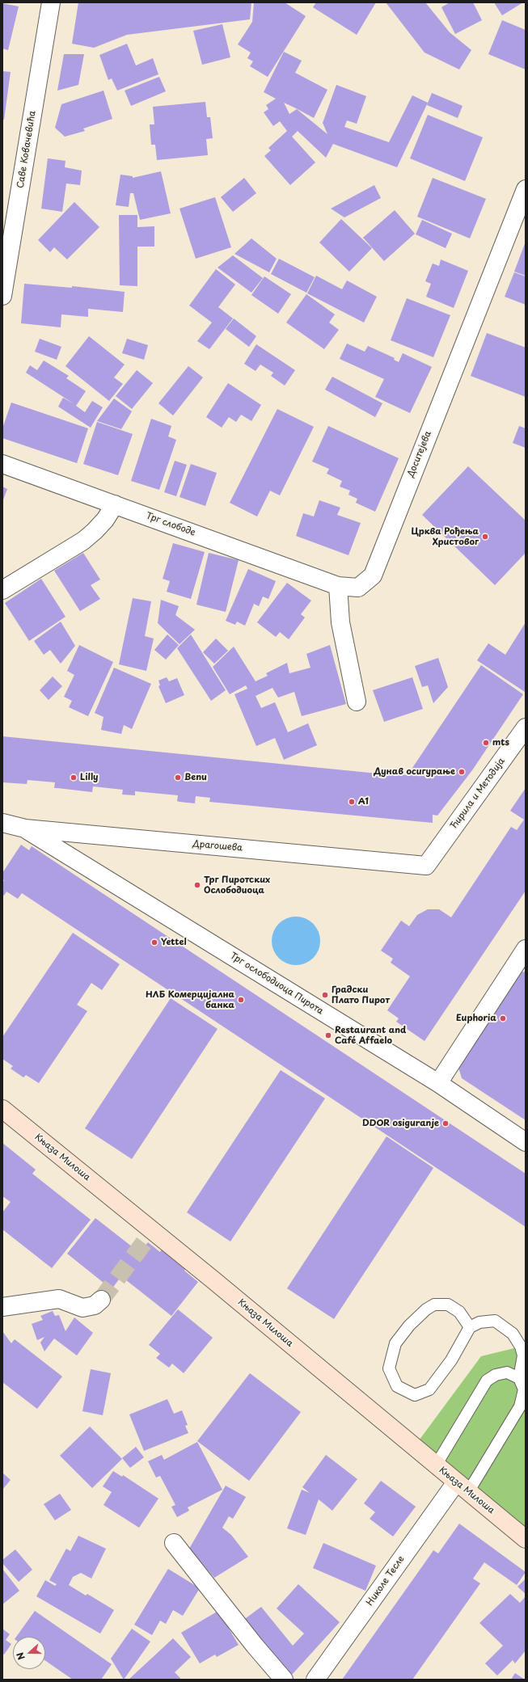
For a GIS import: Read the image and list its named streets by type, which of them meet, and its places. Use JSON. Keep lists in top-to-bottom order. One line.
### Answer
{"streets":{"main road":["Књаза Милоша"],"street":["Саве Ковачевића","Доситејева","Трг слободе","Ћирила и Методија","Драгошева","Трг ослободиоца Пирота","Николе Тесле"]},"crossings":[["Доситејева","Трг слободе"],["Ћирила и Методија","Драгошева"],["Драгошева","Трг ослободиоца Пирота"],["Књаза Милоша","Николе Тесле"]],"places":["Црква Рођења Христовог","mts","Дунав осигурање","Lilly","Benu","A1","Трг Пиротских Ослободиоца","Yettel","Градски Плато Пирот","НЛБ Комерцијална банка","Euphoria","Restaurant and Café Affaelo","DDOR osiguranje"],"north":"left"}
